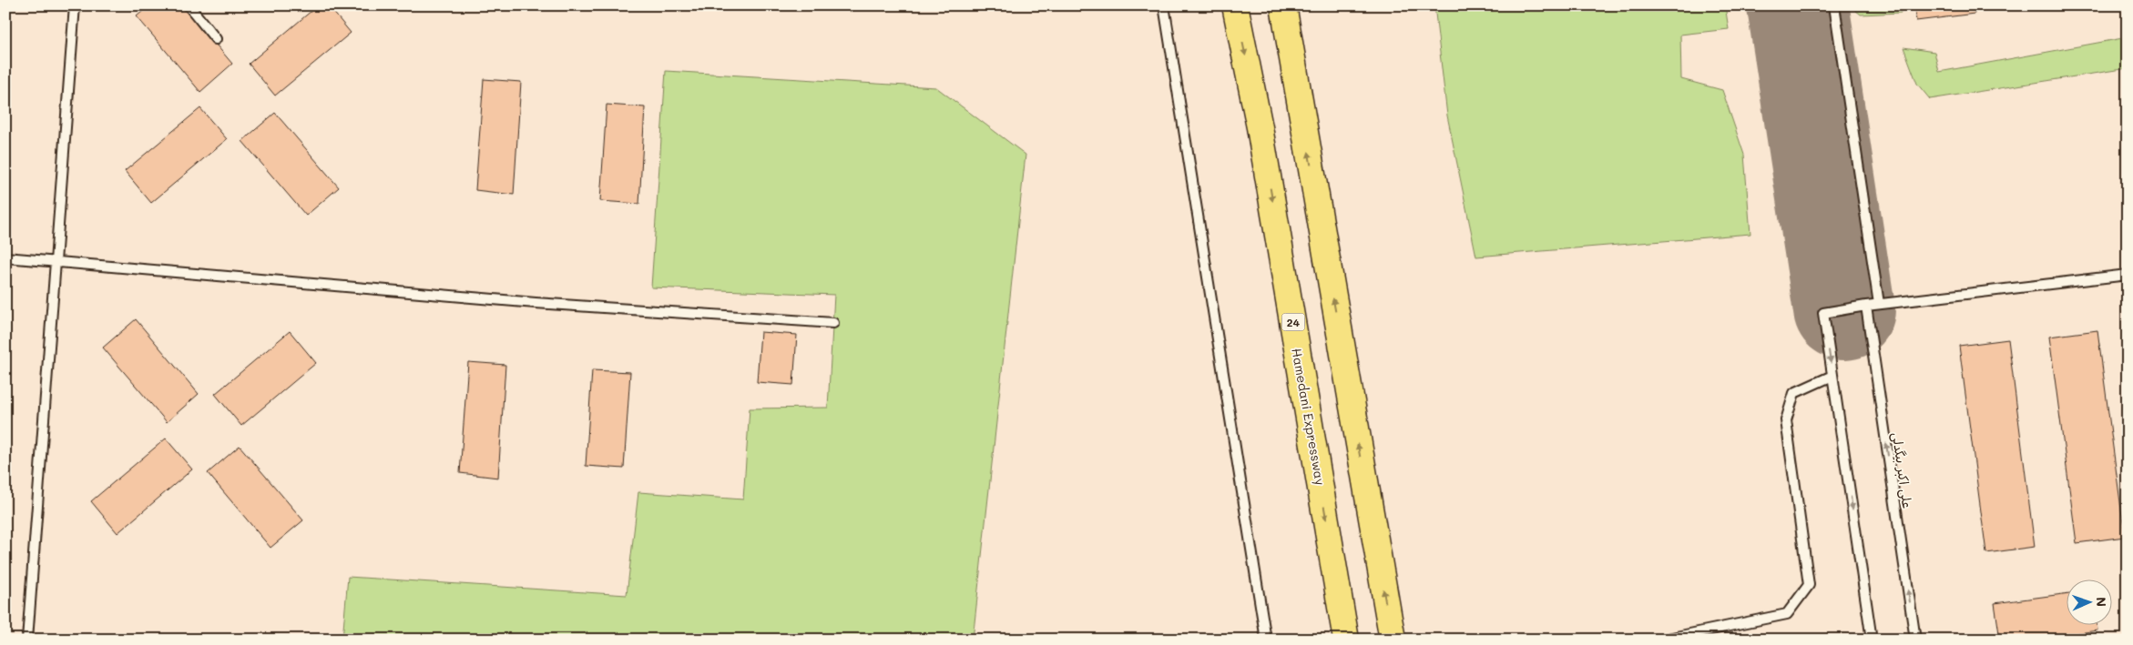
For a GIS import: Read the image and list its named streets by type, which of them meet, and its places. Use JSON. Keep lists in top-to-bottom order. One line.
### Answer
{"streets":{"highway":["24","Hamedani Expressway"],"lane":["علی اکبر بیگدلی"]},"north":"right"}
